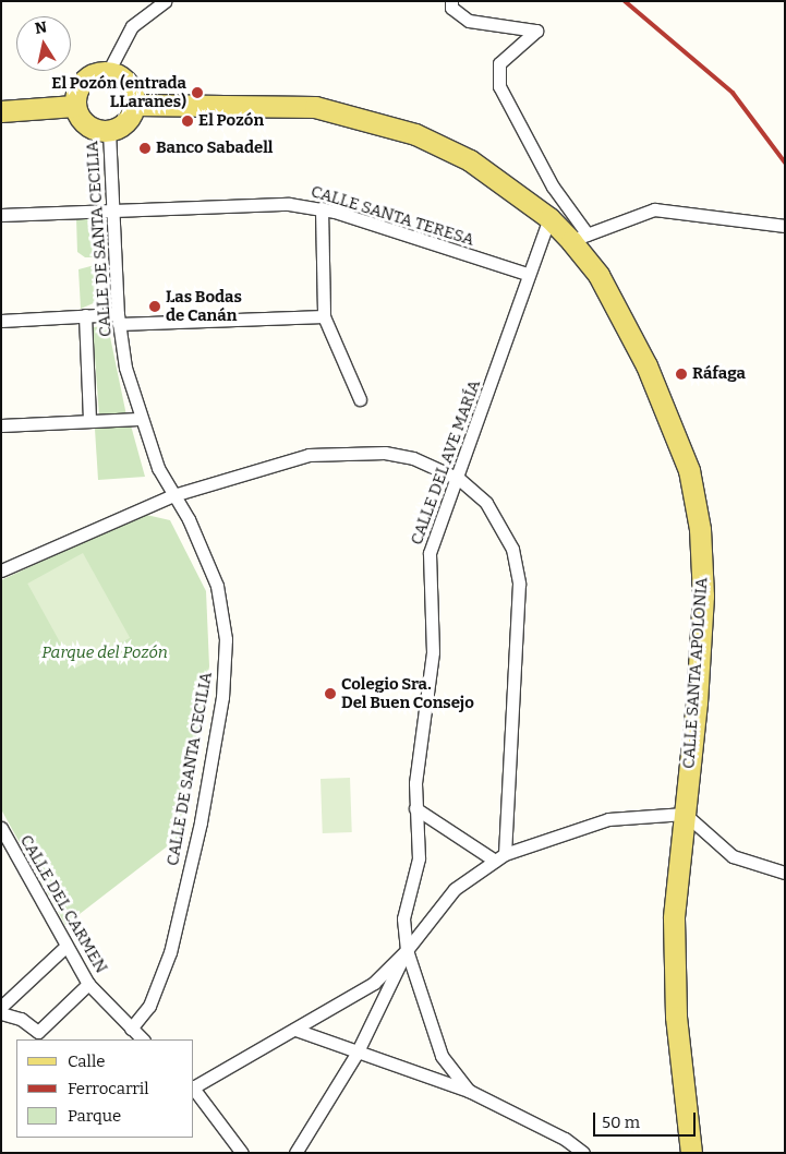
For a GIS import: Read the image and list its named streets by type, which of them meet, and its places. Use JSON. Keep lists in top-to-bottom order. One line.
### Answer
{"streets":{"main road":["CALLE SANTA APOLONIA"],"street":["CALLE SANTA TERESA","CALLE DE SANTA CECILIA","CALLE DEL AVE MARÍA","CALLE DEL CARMEN"]},"crossings":[["CALLE SANTA TERESA","CALLE DE SANTA CECILIA"],["CALLE SANTA TERESA","CALLE DEL AVE MARÍA"],["CALLE DE SANTA CECILIA","CALLE SANTA APOLONIA"],["CALLE DE SANTA CECILIA","CALLE DEL CARMEN"],["CALLE DEL AVE MARÍA","CALLE SANTA APOLONIA"]],"parks":["Parque del Pozón"],"places":["El Pozón (entrada LLaranes)","El Pozón","Banco Sabadell","Las Bodas de Canán","Ráfaga","Colegio Sra. Del Buen Consejo"],"legend":["Calle","Ferrocarril","Parque"],"scale_bar":"50 m","north":"top"}
